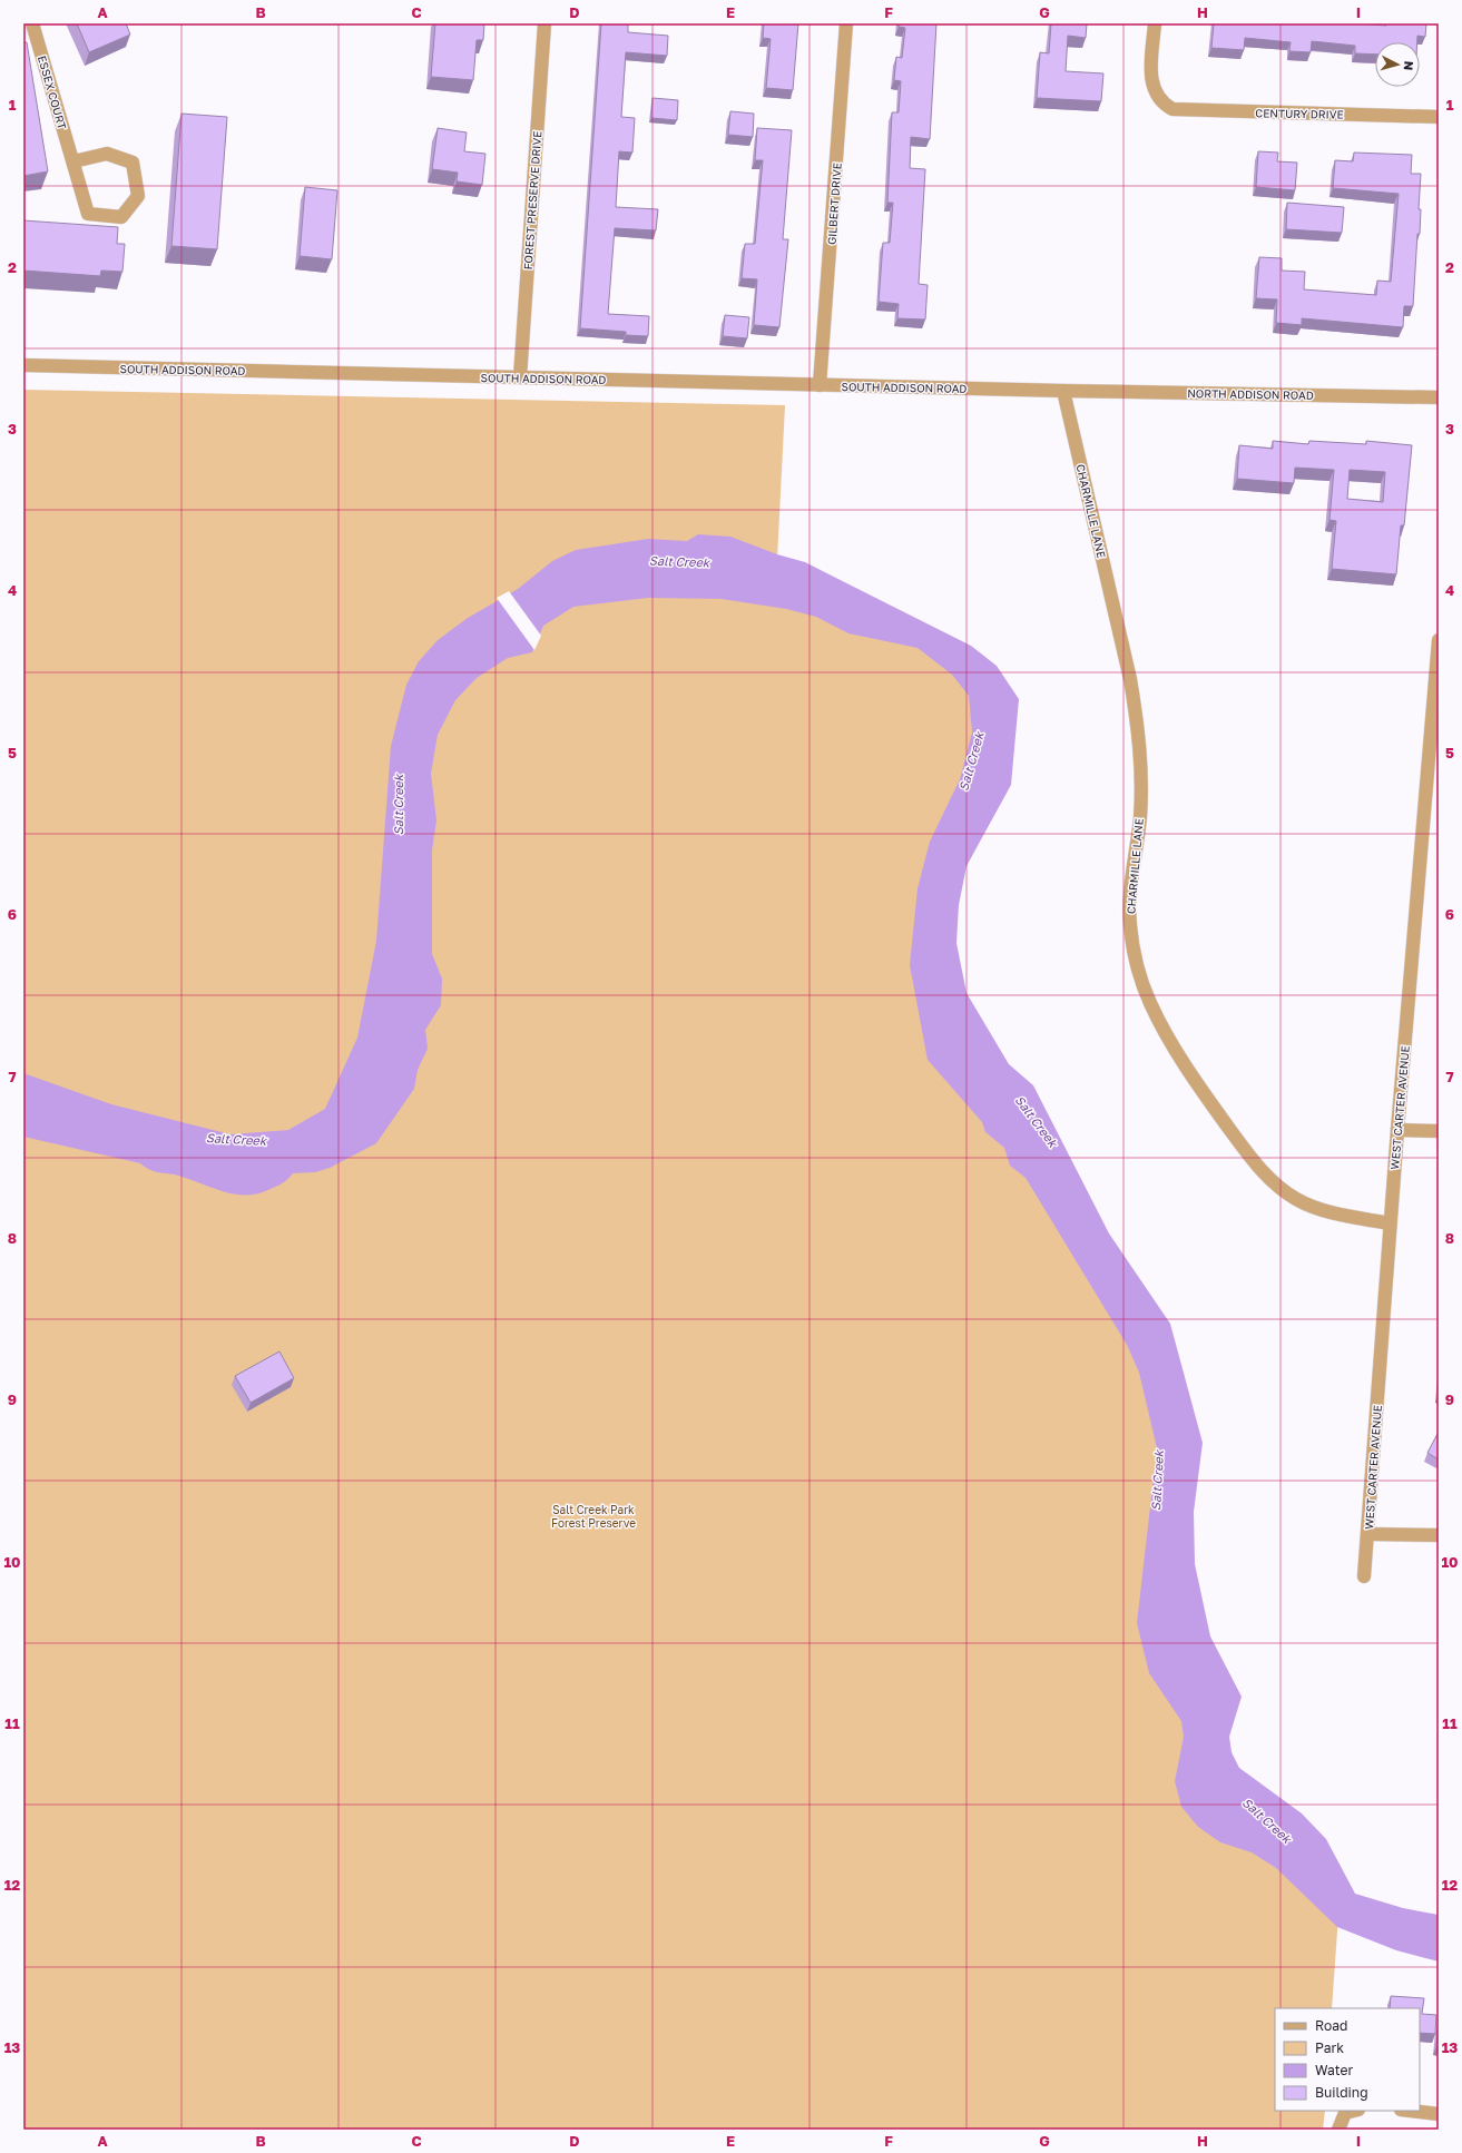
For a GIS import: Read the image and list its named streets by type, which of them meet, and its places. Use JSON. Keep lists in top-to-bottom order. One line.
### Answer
{"streets":{"street":["ESSEX COURT","CENTURY DRIVE","FOREST PRESERVE DRIVE","GILBERT DRIVE","SOUTH ADDISON ROAD","NORTH ADDISON ROAD","CHARMILLE LANE","WEST CARTER AVENUE"]},"crossings":[["FOREST PRESERVE DRIVE","SOUTH ADDISON ROAD"],["GILBERT DRIVE","SOUTH ADDISON ROAD"],["SOUTH ADDISON ROAD","NORTH ADDISON ROAD"],["SOUTH ADDISON ROAD","CHARMILLE LANE"],["NORTH ADDISON ROAD","CHARMILLE LANE"],["CHARMILLE LANE","WEST CARTER AVENUE"]],"water":["Salt Creek"],"parks":["Salt Creek Park Forest Preserve"],"legend":["Road","Park","Water","Building"],"north":"right","grid":{"columns":["A","B","C","D","E","F","G","H","I"],"rows":["1","2","3","4","5","6","7","8","9","10","11","12","13"]}}
